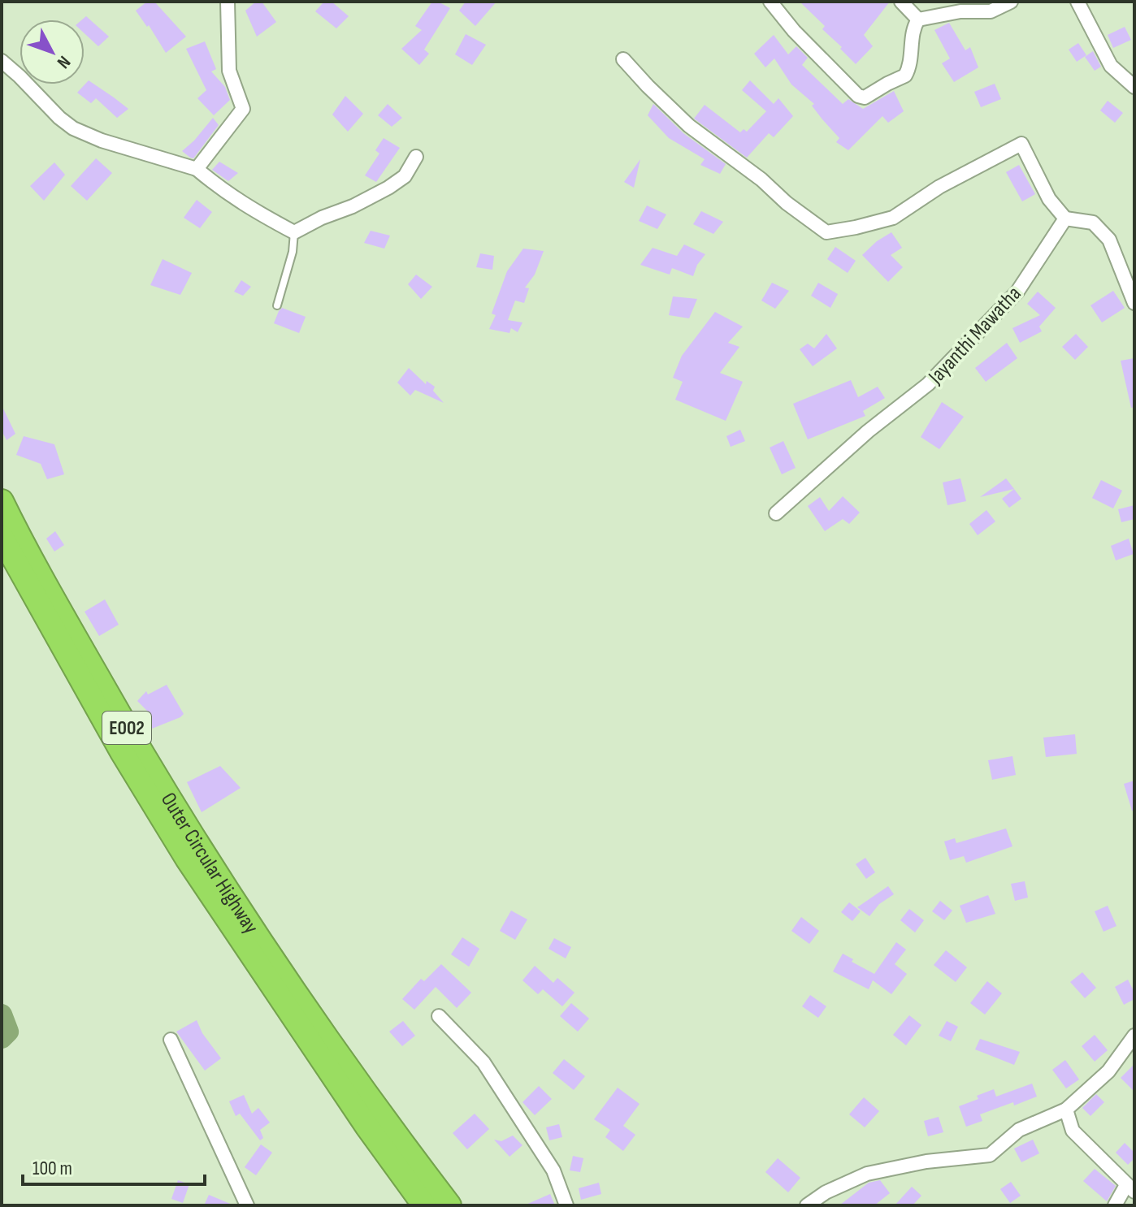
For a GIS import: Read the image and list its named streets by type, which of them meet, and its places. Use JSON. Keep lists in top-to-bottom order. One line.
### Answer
{"streets":{"highway":["E002","Outer Circular Highway"],"street":["Jayanthi Mawatha"]},"scale_bar":"100 m","north":"bottom right"}
